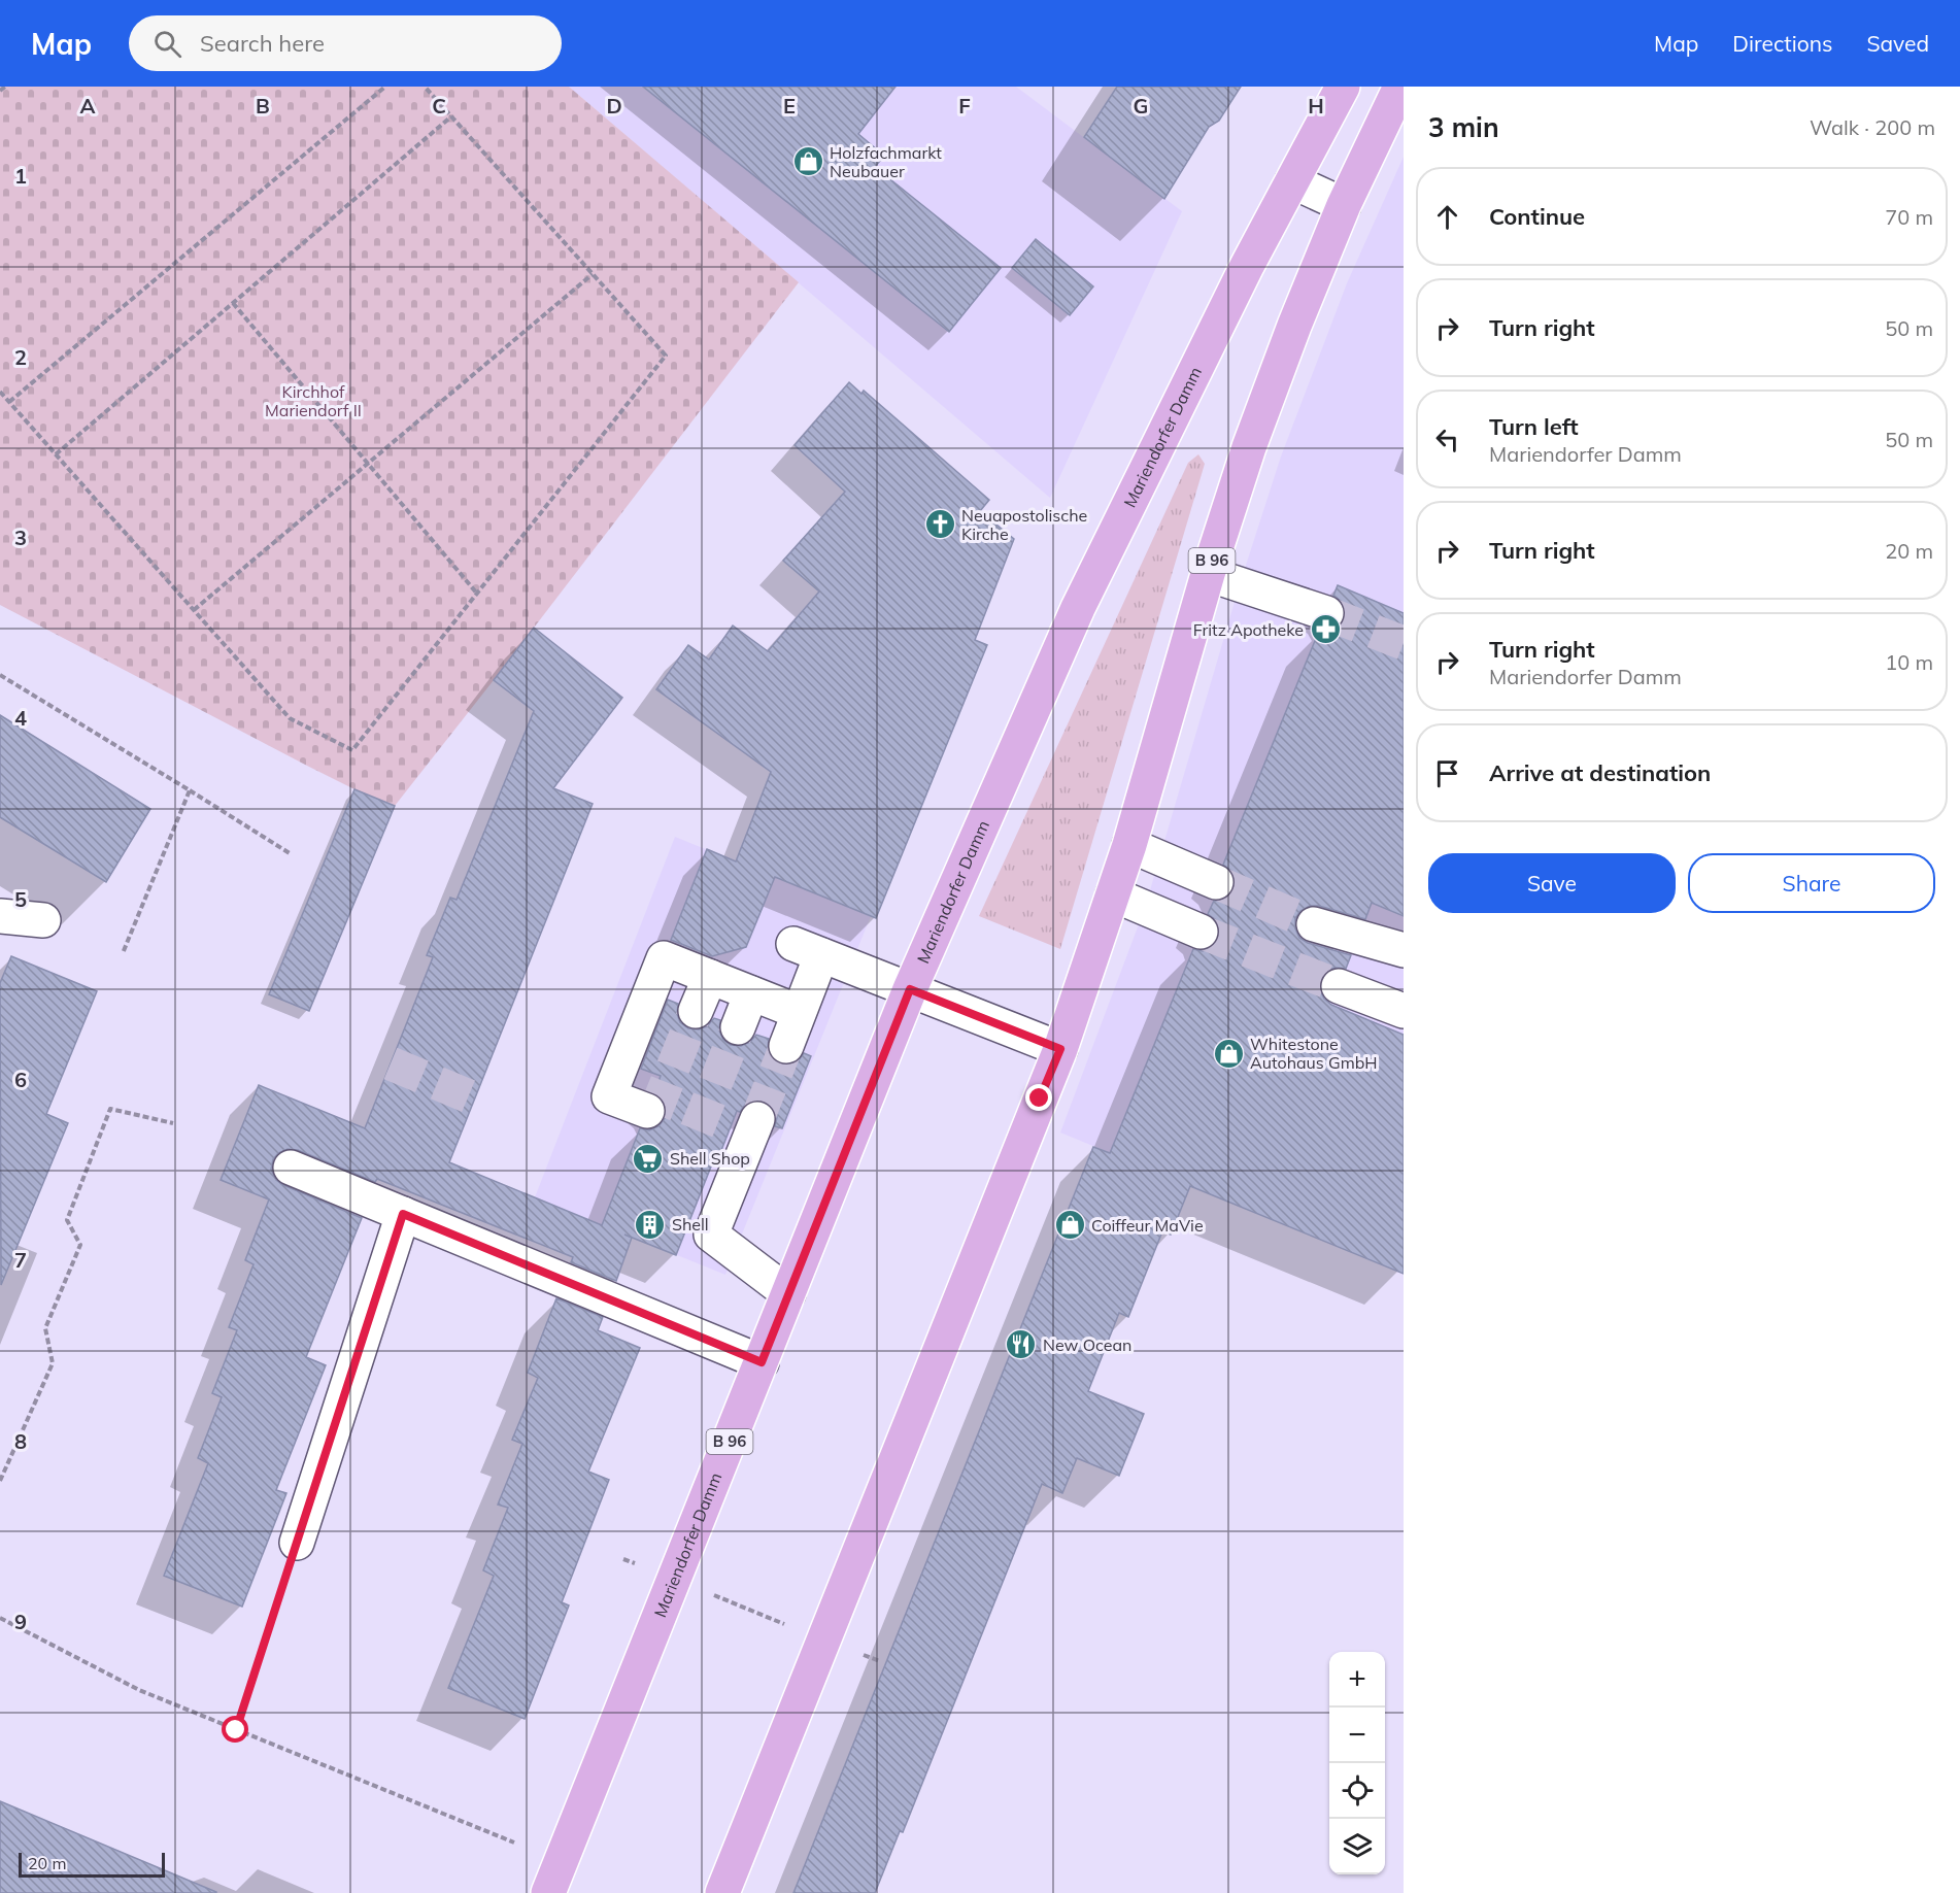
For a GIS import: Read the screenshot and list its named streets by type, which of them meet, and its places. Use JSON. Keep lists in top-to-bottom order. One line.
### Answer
{"streets":{"main road":["Mariendorfer Damm","B 96"]},"parks":["Kirchhof Mariendorf II"],"places":{"shop":["Holzfachmarkt Neubauer","Whitestone Autohaus GmbH","Coiffeur MaVie"],"church":["Neuapostolische Kirche"],"pharmacy":["Fritz Apotheke"],"supermarket":["Shell Shop"],"building":["Shell"],"restaurant":["New Ocean"]},"scale_bar":"20 m","page":{"header":"Map","search":"Search here","nav":["Map","Directions","Saved"],"heading":["3 min","Walk · 200 m"],"list":[["Continue","70 m"],["Turn right","50 m"],["Turn left","Mariendorfer Damm","50 m"],["Turn right","20 m"],["Turn right","Mariendorfer Damm","10 m"],"Arrive at destination"],"buttons":["Save","Share"],"map_buttons":["+","−"],"scale":"20 m"},"grid":{"columns":["A","B","C","D","E","F","G","H"],"rows":["1","2","3","4","5","6","7","8","9"]}}
